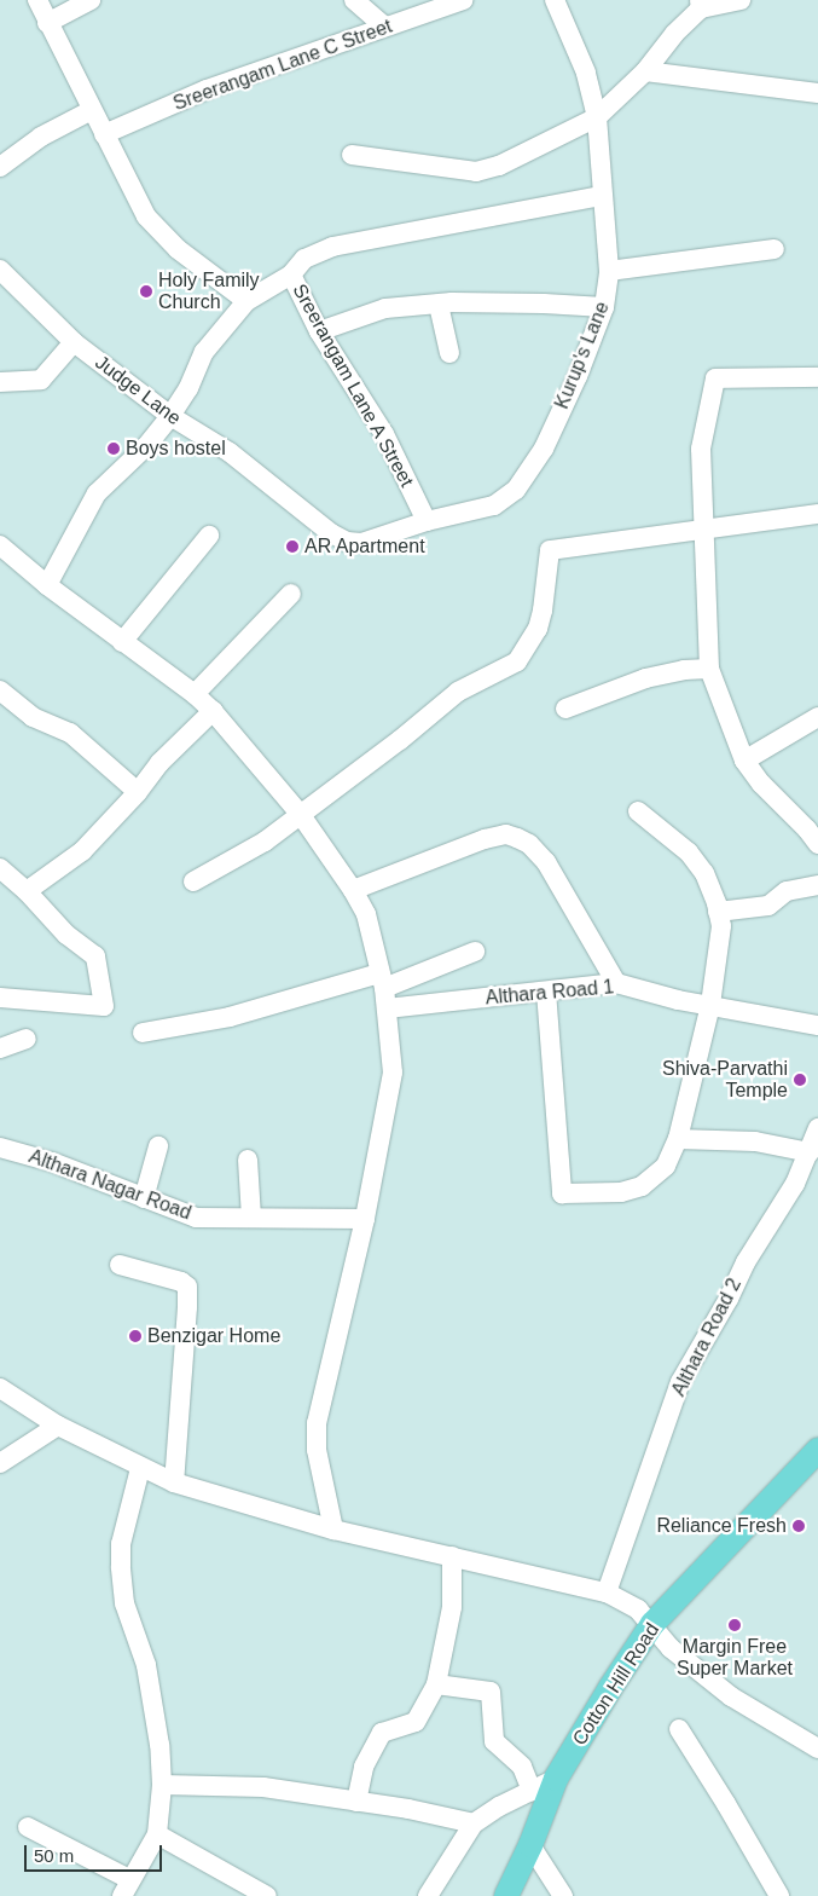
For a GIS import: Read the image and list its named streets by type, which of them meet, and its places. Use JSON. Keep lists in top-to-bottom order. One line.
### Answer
{"streets":{"main road":["Cotton Hill Road"],"street":["Sreerangam Lane C Street","Kurup's Lane","Sreerangam Lane A Street","Judge Lane","Althara Road 1","Althara Nagar Road","Althara Road 2"]},"crossings":[["Kurup's Lane","Sreerangam Lane A Street"],["Kurup's Lane","Judge Lane"],["Sreerangam Lane A Street","Judge Lane"]],"places":["Holy Family Church","Boys hostel","AR Apartment","Shiva-Parvathi Temple","Benzigar Home","Reliance Fresh","Margin Free Super Market"],"scale_bar":"50 m"}
